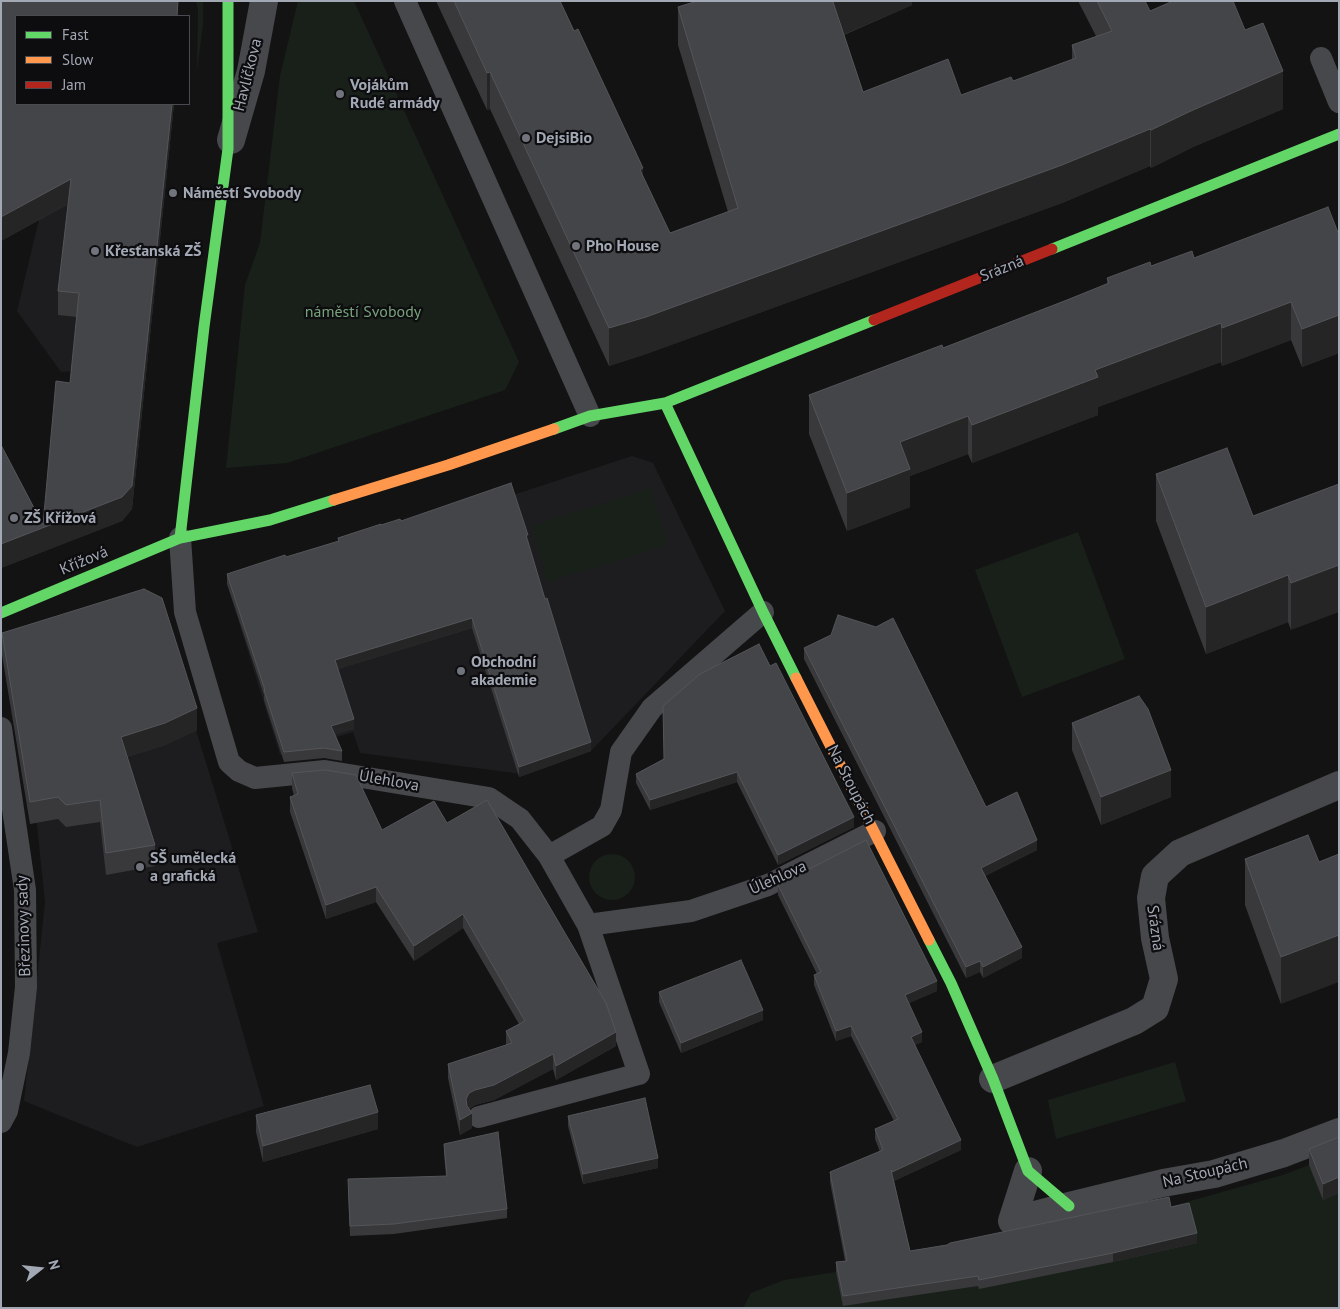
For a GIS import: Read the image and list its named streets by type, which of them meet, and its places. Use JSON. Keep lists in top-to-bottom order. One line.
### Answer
{"streets":{"street":["Havlíčkova","Srázná","Křížová","Na Stoupách"],"lane":["Úlehlova","Březinovy sady"]},"crossings":[["Srázná","Na Stoupách"],["Křížová","Úlehlova"],["Úlehlova","Na Stoupách"]],"parks":["náměstí Svobody"],"places":["Vojákům Rudé armády","DejsiBio","Náměstí Svobody","Pho House","Křesťanská ZŠ","ZŠ Křížová","Obchodní akademie","SŠ umělecká a grafická"],"legend":["Fast","Slow","Jam"],"north":"right"}
